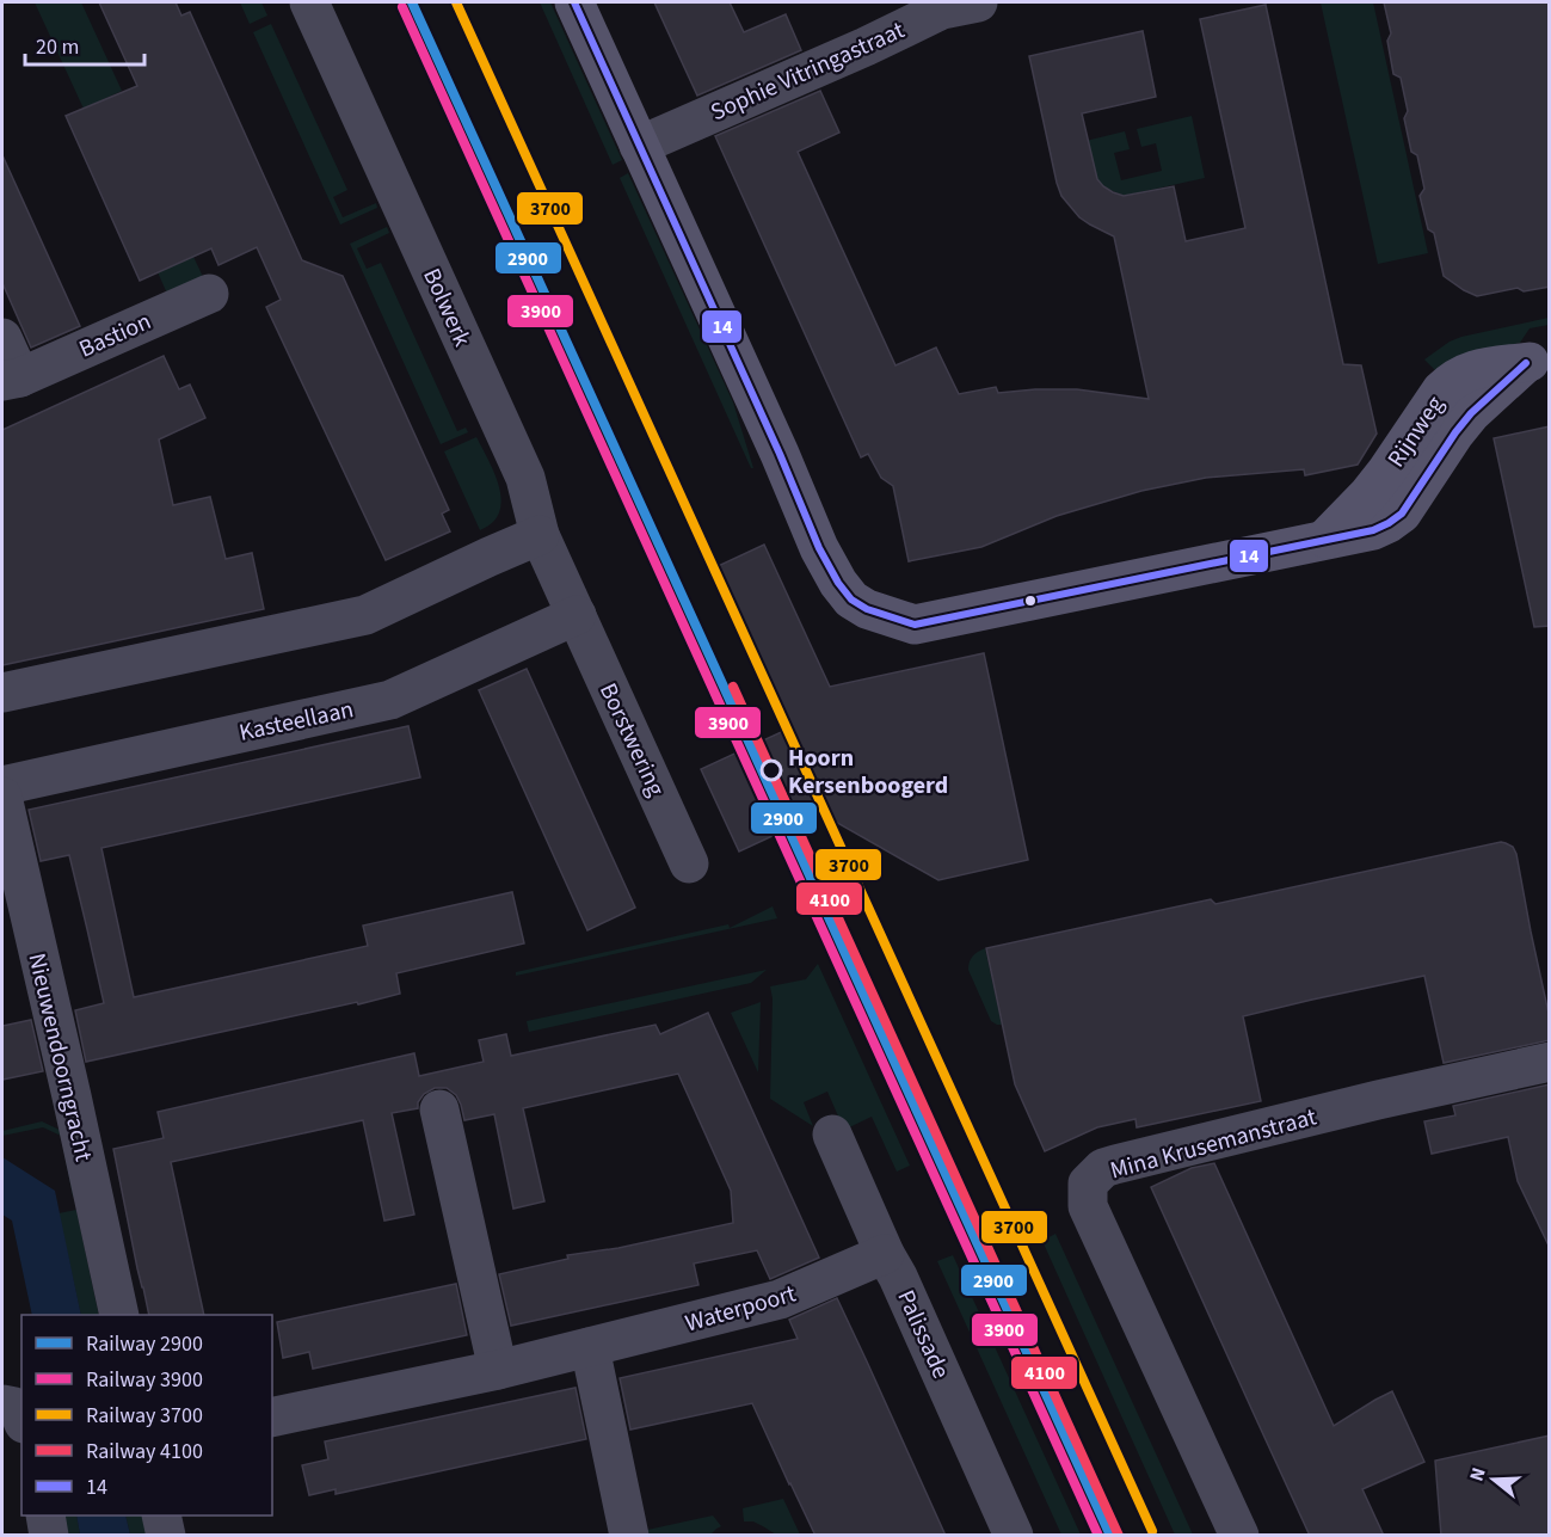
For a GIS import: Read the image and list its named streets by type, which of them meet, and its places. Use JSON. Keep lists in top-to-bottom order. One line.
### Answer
{"streets":{"street":["Sophie Vitringastraat","Bolwerk","Bastion","Rijnweg","Kasteellaan","Borstwering","Nieuwendoorngracht","Mina Krusemanstraat","Waterpoort","Palissade"]},"crossings":[["Sophie Vitringastraat","Rijnweg"],["Bolwerk","Kasteellaan"],["Bolwerk","Borstwering"],["Kasteellaan","Borstwering"],["Waterpoort","Palissade"]],"places":["Hoorn Kersenboogerd"],"lines":["rail line 2900","rail line 3700","transit line 14","rail line 3900","rail line 4100"],"legend":["Railway 2900","Railway 3900","Railway 3700","Railway 4100","14"],"scale_bar":"20 m","north":"left"}
